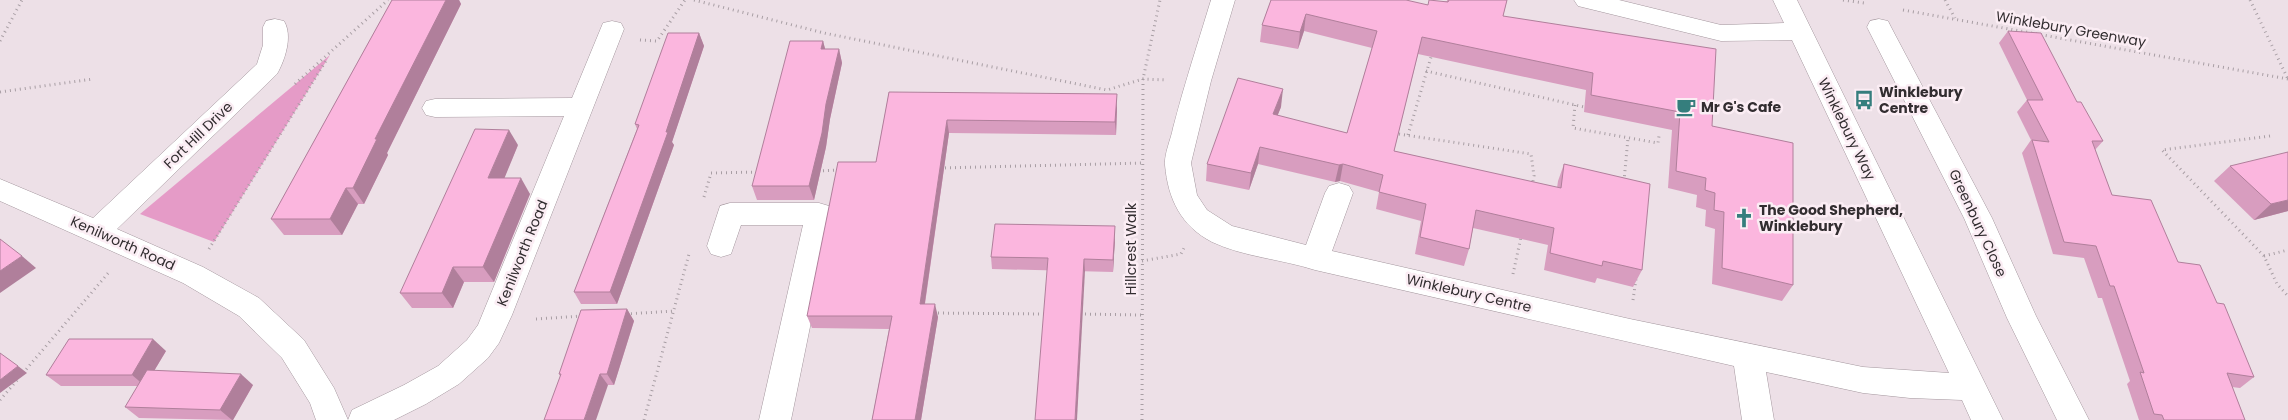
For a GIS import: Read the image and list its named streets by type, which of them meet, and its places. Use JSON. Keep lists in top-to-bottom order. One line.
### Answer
{"streets":{"street":["Winklebury Way","Fort Hill Drive","Greenbury Close","Kenilworth Road","Winklebury Centre"],"path":["Winklebury Greenway","Hillcrest Walk"]},"crossings":[["Winklebury Greenway","Greenbury Close"],["Winklebury Way","Winklebury Centre"],["Fort Hill Drive","Kenilworth Road"]],"places":{"bus stop":["Winklebury Centre"],"cafe":["Mr G's Cafe"],"church":["The Good Shepherd, Winklebury"]}}
